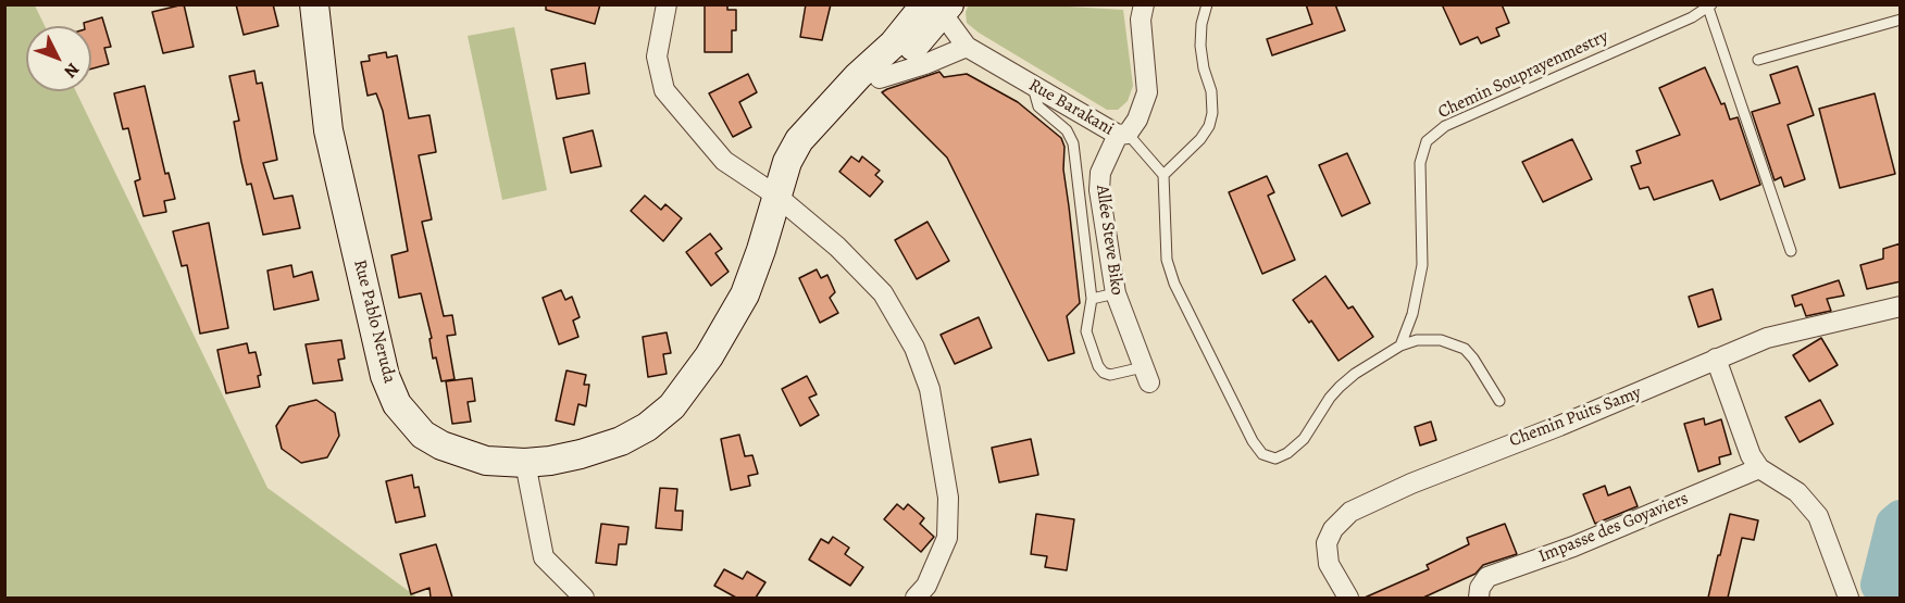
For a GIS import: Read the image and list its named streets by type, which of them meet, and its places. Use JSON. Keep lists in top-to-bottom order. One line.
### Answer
{"streets":{"main road":["Rue Pablo Neruda"],"street":["Rue Barakani","Allée Steve Biko","Chemin Puits Samy","Impasse des Goyaviers"],"lane":["Chemin Souprayenmestry"]},"crossings":[["Rue Barakani","Allée Steve Biko"],["Rue Barakani","Rue Pablo Neruda"]],"north":"bottom right"}
